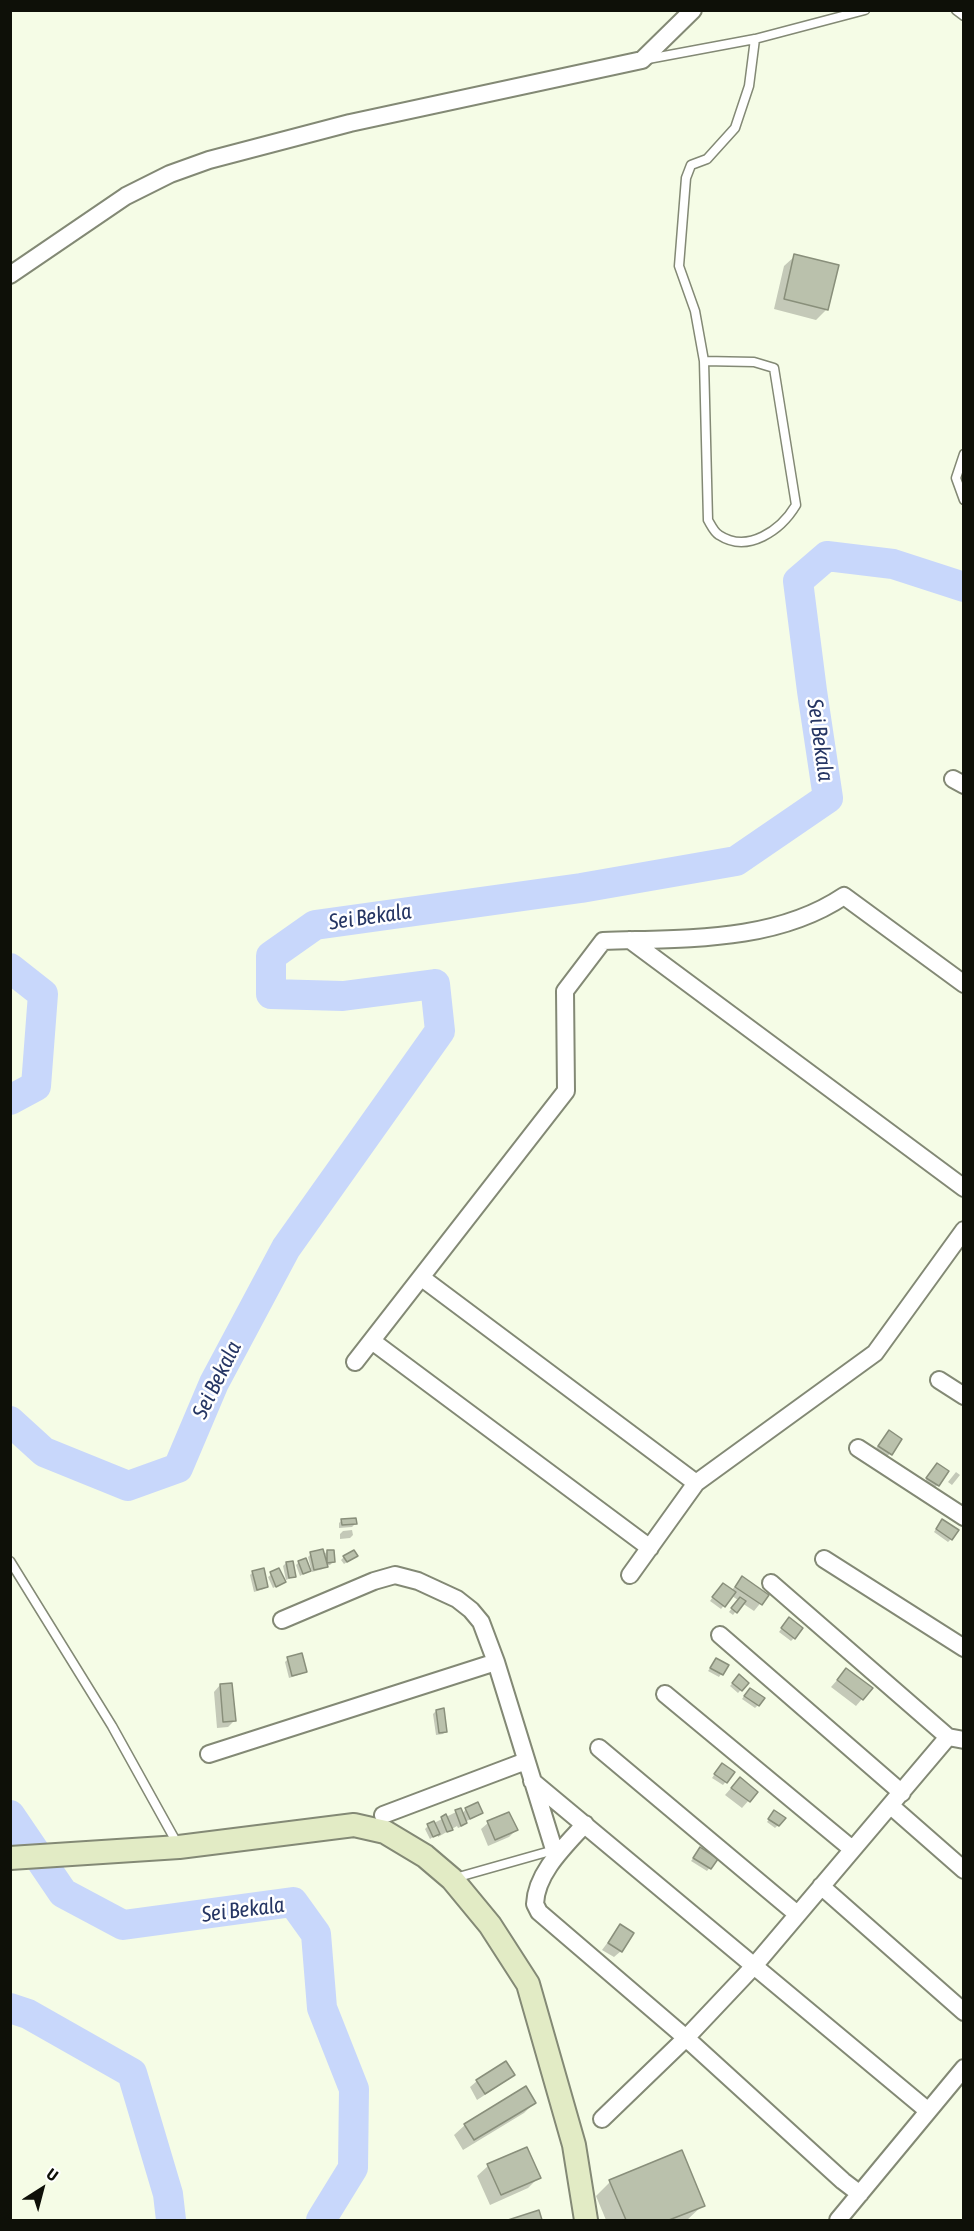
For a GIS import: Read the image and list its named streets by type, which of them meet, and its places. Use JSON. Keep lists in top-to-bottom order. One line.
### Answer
{"water":["Sei Bekala"],"north":"top right"}
